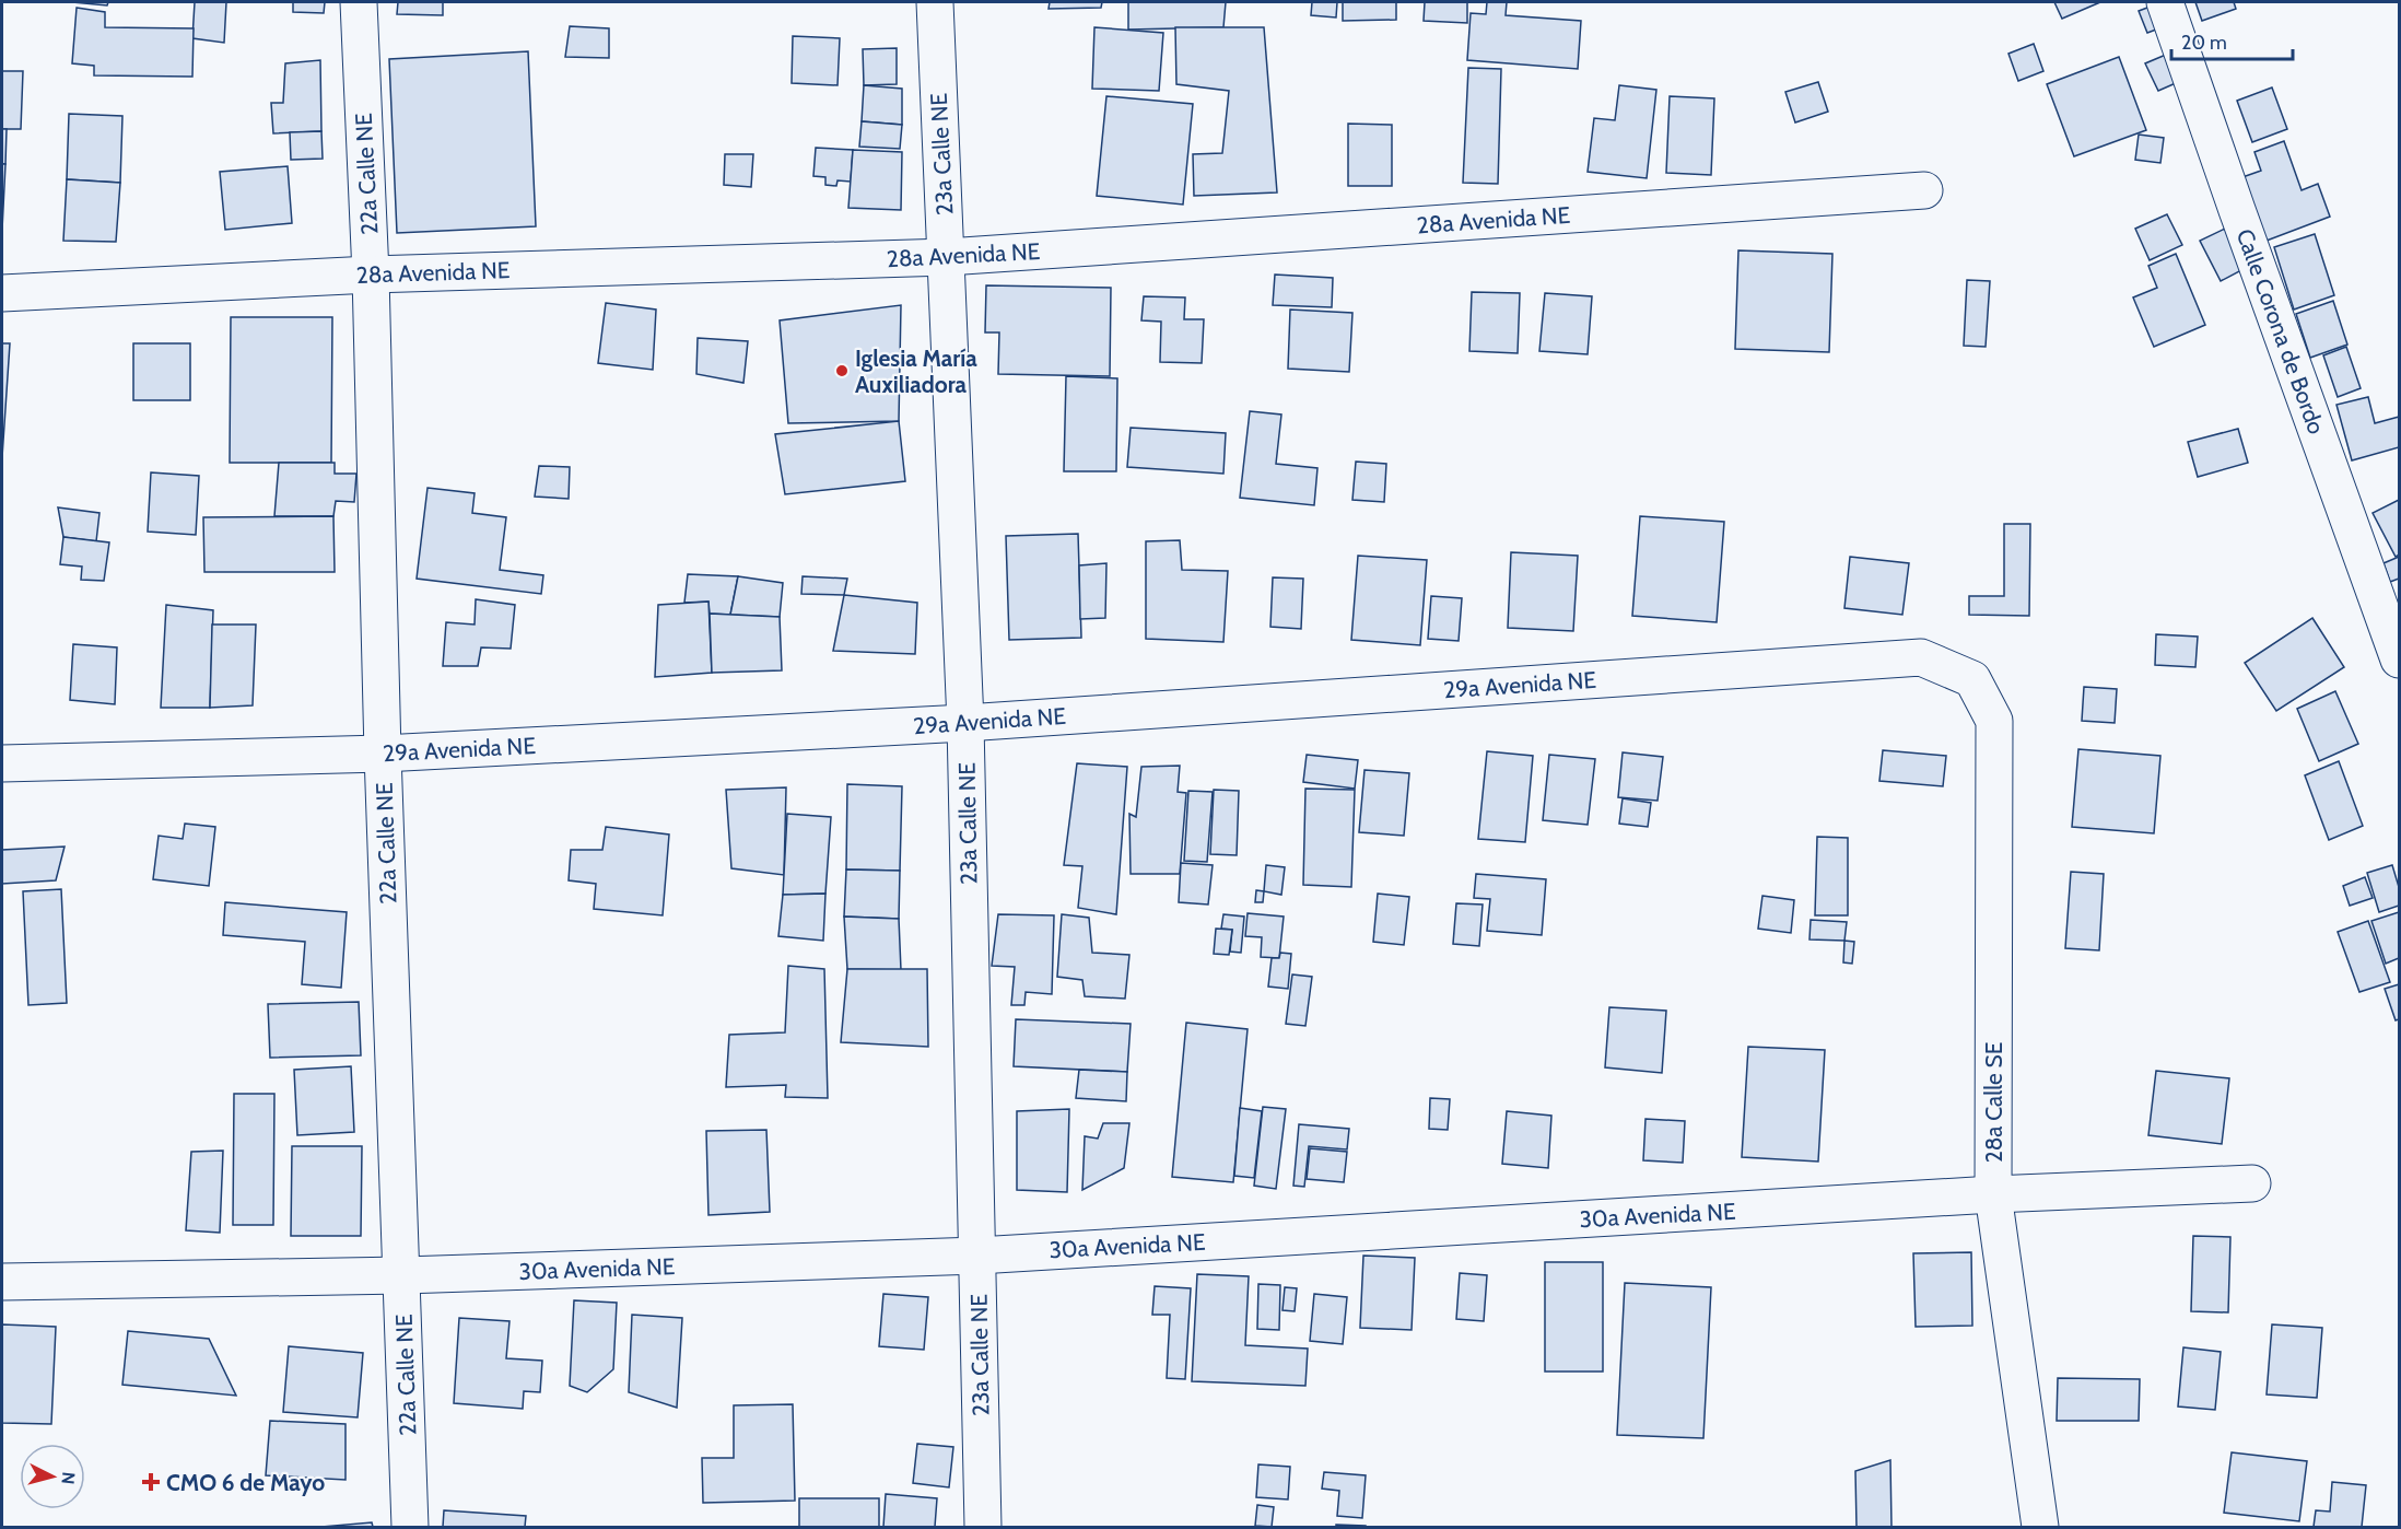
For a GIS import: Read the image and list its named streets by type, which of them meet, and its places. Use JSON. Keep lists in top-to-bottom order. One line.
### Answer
{"streets":{"street":["23a Calle NE","22a Calle NE","28a Avenida NE","Calle Corona de Bordo","29a Avenida NE","28a Calle SE","30a Avenida NE"]},"crossings":[["23a Calle NE","28a Avenida NE"],["23a Calle NE","29a Avenida NE"],["23a Calle NE","30a Avenida NE"],["22a Calle NE","28a Avenida NE"],["22a Calle NE","29a Avenida NE"],["22a Calle NE","30a Avenida NE"],["29a Avenida NE","28a Calle SE"],["28a Calle SE","30a Avenida NE"]],"places":{"other":["Iglesia María Auxiliadora"],"health":["CMO 6 de Mayo"]},"scale_bar":"20 m","north":"right"}
